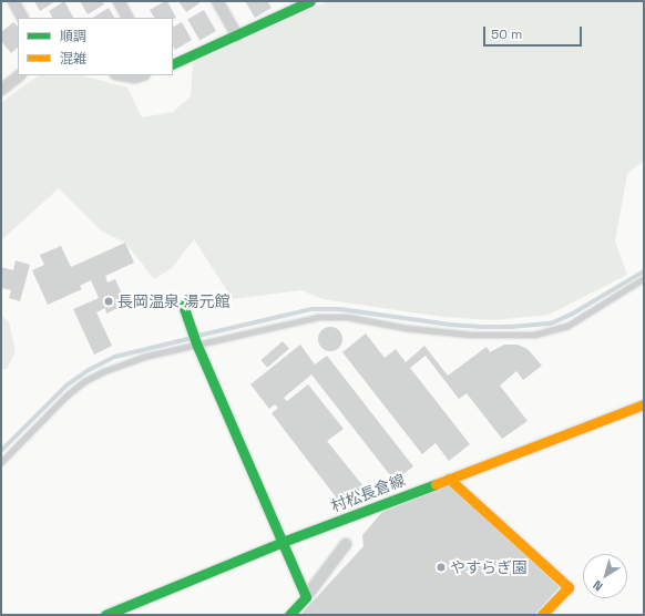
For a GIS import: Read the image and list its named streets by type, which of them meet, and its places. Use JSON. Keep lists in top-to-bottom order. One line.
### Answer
{"streets":{"street":["村松長倉線"]},"places":["長岡温泉 湯元館","やすらぎ園"],"legend":["順調","混雑"],"scale_bar":"50 m","north":"bottom left"}
